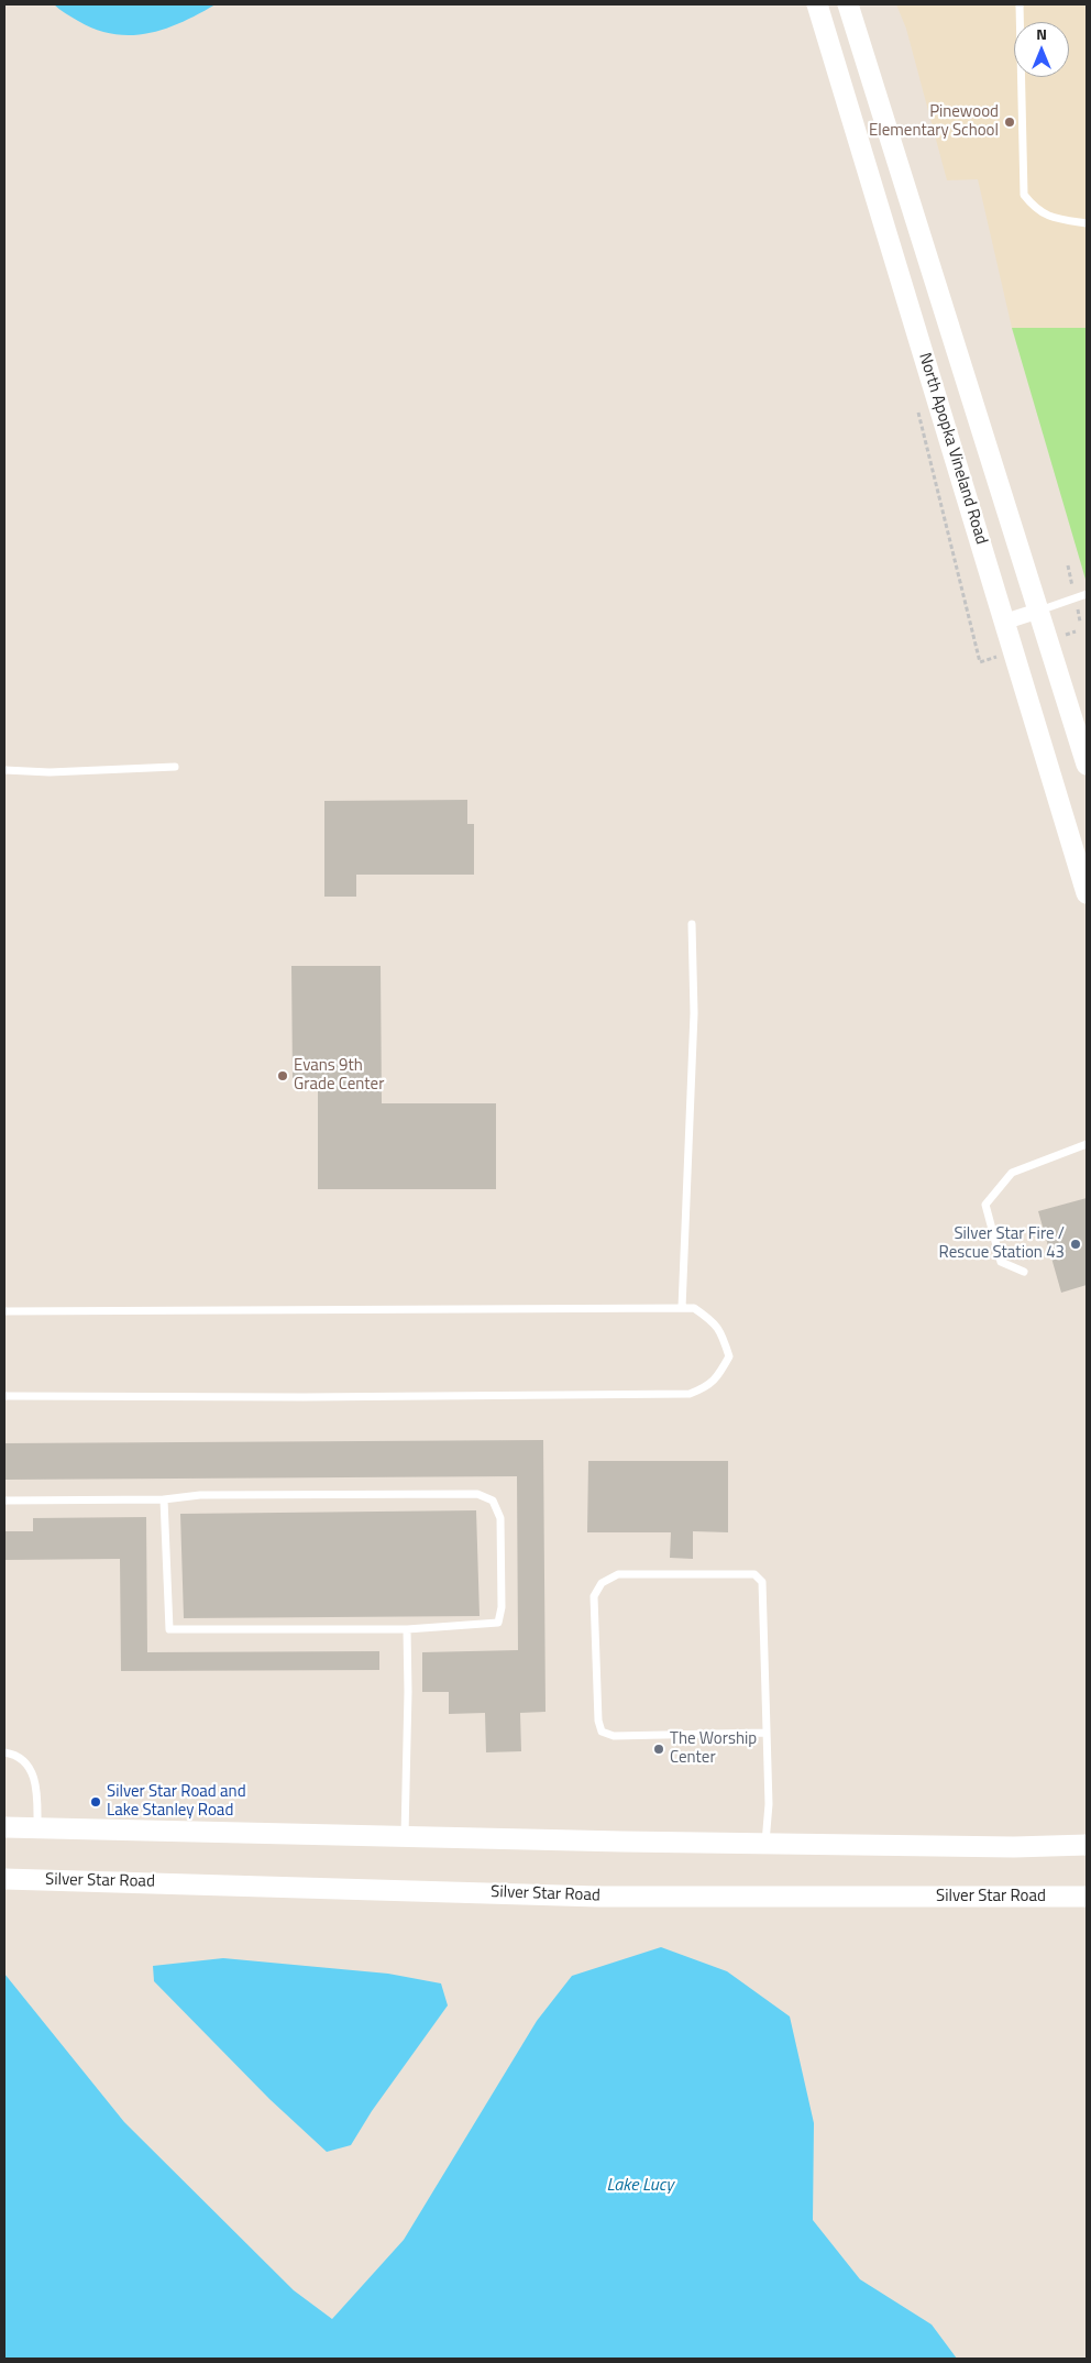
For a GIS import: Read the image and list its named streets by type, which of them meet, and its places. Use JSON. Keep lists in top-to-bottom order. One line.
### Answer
{"streets":{"main road":["North Apopka Vineland Road","Silver Star Road"]},"water":["Lake Lucy"],"places":["Pinewood Elementary School","Evans 9th Grade Center","Silver Star Fire / Rescue Station 43","The Worship Center","Silver Star Road and Lake Stanley Road"],"north":"top"}
